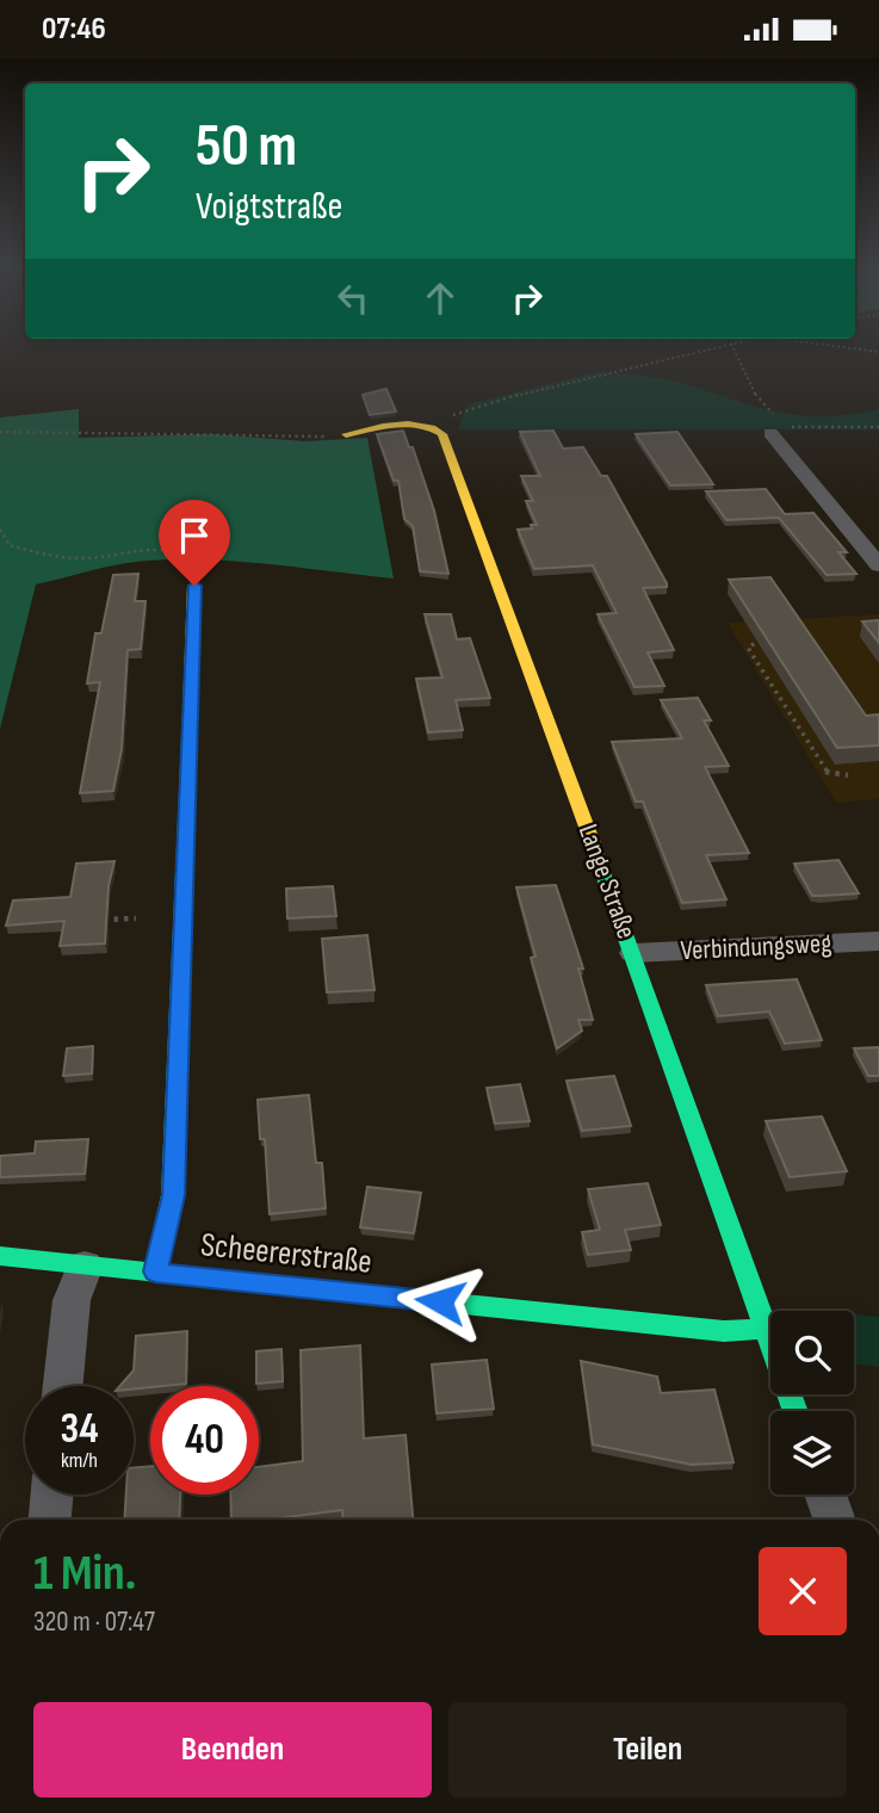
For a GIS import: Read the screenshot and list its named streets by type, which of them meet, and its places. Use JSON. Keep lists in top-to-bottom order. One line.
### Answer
{"streets":{"street":["Lange Straße","Verbindungsweg","Scheererstraße"]},"crossings":[["Lange Straße","Verbindungsweg"],["Lange Straße","Scheererstraße"]],"page":{"status":"07:46","turn":["50 m","Voigtstraße"],"speed":"34 km/h","limit":"40","heading":["1 Min.","320 m · 07:47"],"buttons":["Beenden","Teilen"]}}
